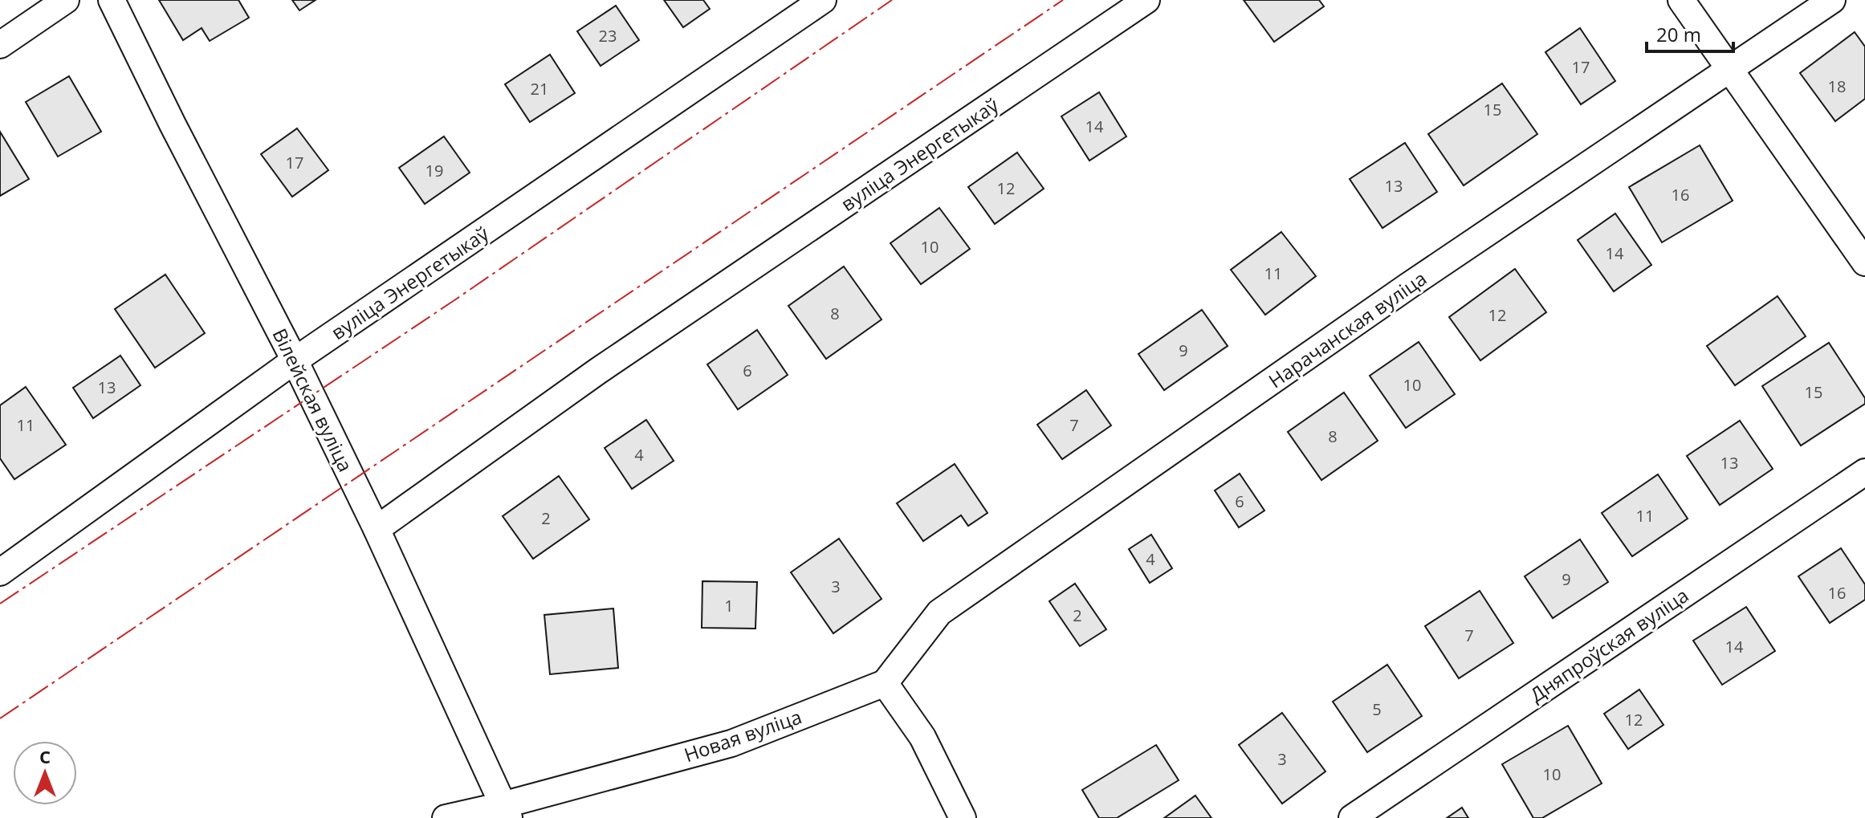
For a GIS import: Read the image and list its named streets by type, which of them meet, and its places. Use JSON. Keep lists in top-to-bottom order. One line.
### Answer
{"streets":{"street":["вуліца Энергетыкаў","Нарачанская вуліца","Вілейская вуліца","Дняпроўская вуліца","Новая вуліца"]},"crossings":[["вуліца Энергетыкаў","Вілейская вуліца"],["Нарачанская вуліца","Новая вуліца"],["Вілейская вуліца","Новая вуліца"]],"house_numbers":["23","17","18","21","15","14","17","19","13","12","16","10","14","11","8","12","9","6","10","13","15","11","7","8","4","13","6","11","2","4","9","3","16","1","2","7","14","5","12","3","10"],"scale_bar":"20 m","north":"top"}
